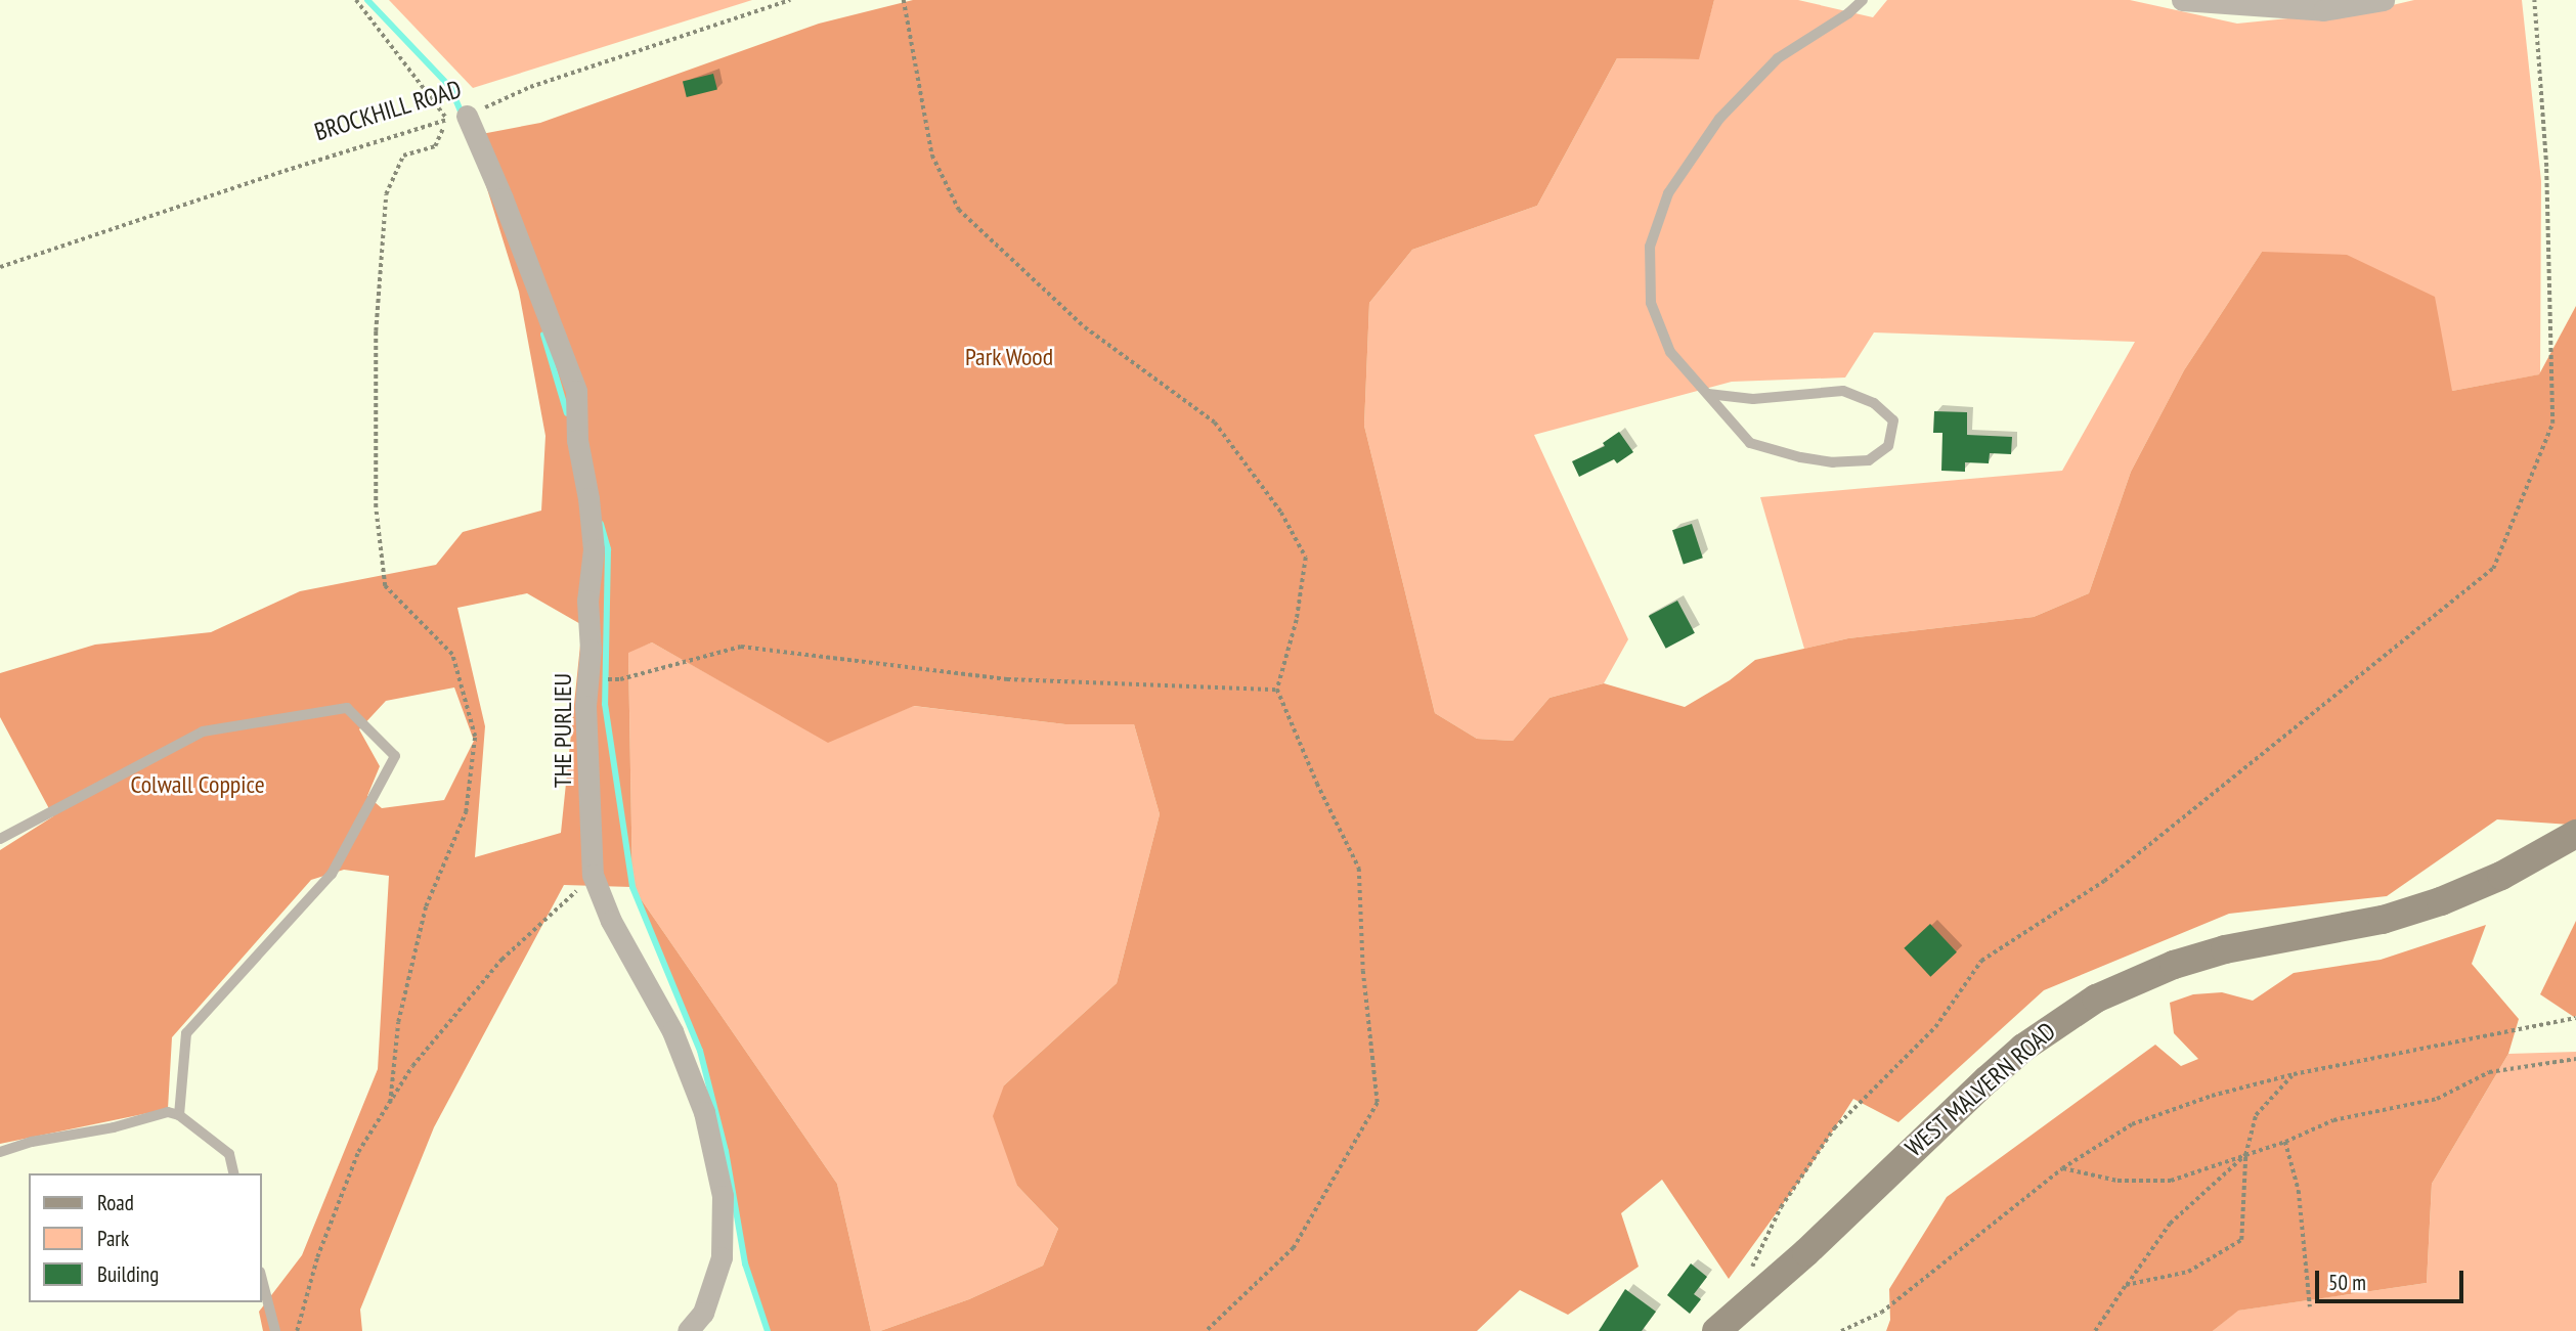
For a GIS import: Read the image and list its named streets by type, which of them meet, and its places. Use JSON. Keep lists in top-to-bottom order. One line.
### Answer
{"streets":{"main road":["WEST MALVERN ROAD"],"street":["THE PURLIEU"],"path":["BROCKHILL ROAD"]},"crossings":[["BROCKHILL ROAD","THE PURLIEU"]],"parks":["Park Wood","Colwall Coppice"],"legend":["Road","Park","Building"],"scale_bar":"50 m"}
